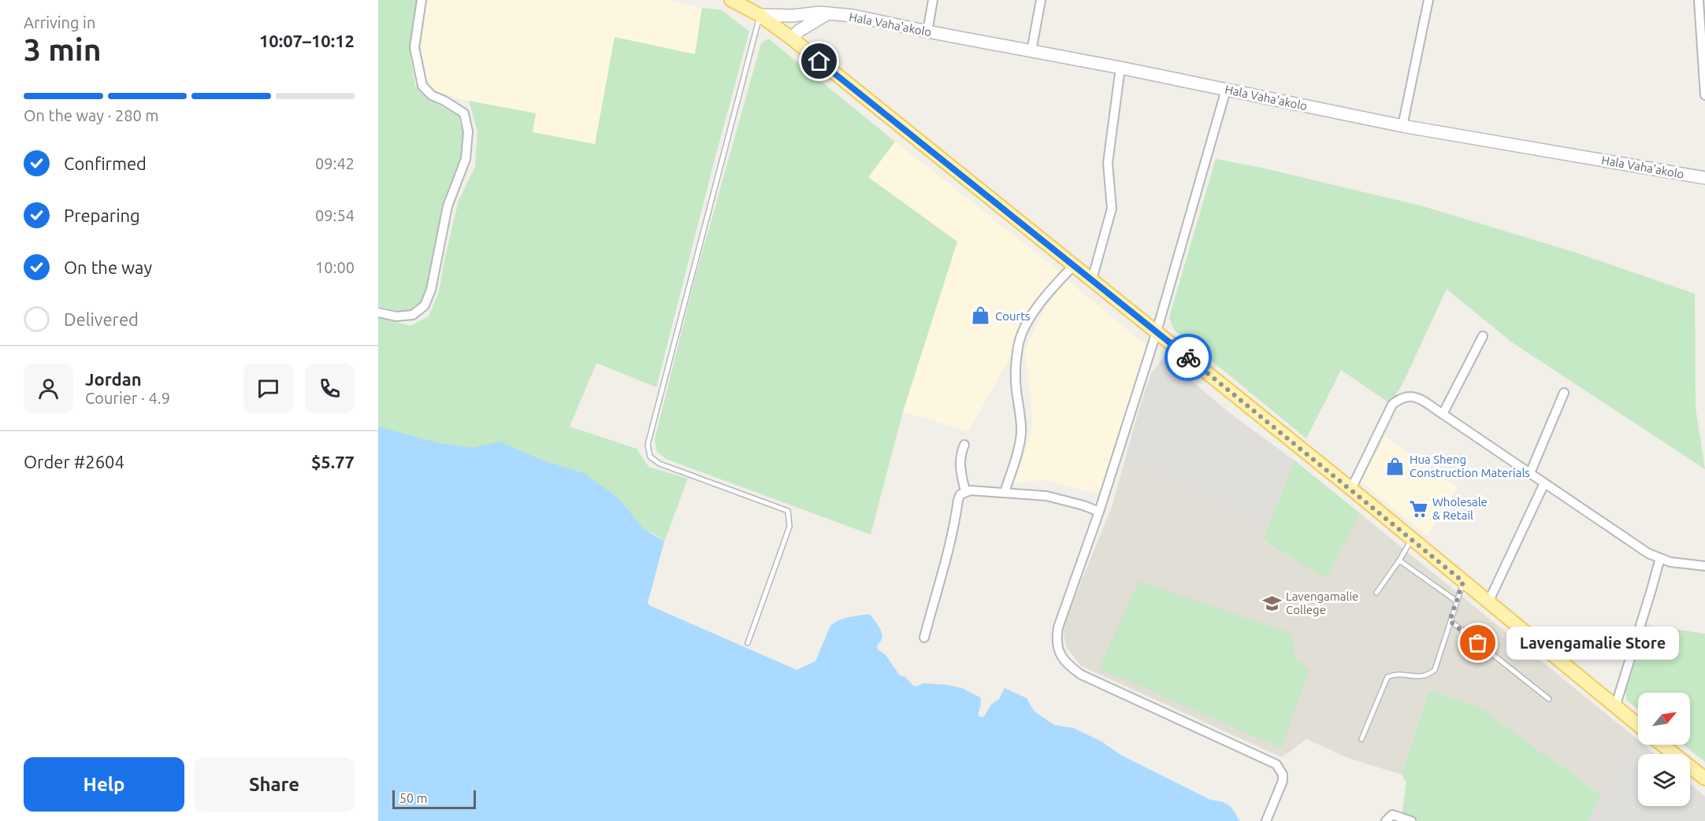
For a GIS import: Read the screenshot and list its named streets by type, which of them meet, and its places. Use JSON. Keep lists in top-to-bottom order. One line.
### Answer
{"streets":{"main road":["Hala Vaha'akolo"]},"places":{"shop":["Courts","Hua Sheng Construction Materials"],"supermarket":["Wholesale & Retail"],"school or university":["Lavengamalie College"],"other":["Lavengamalie Store"]},"scale_bar":"50 m","north":"top right","page":{"heading":["3 min","Arriving in","10:07–10:12"],"panel":["Jordan","Courier · 4.9","Order #2604","$5.77"],"bar":"On the way · 280 m","list":[["Confirmed","09:42"],["Preparing","09:54"],["On the way","10:00"],"Delivered"],"bubble":"Lavengamalie Store","buttons":["Help","Share"],"scale":"50 m"}}
